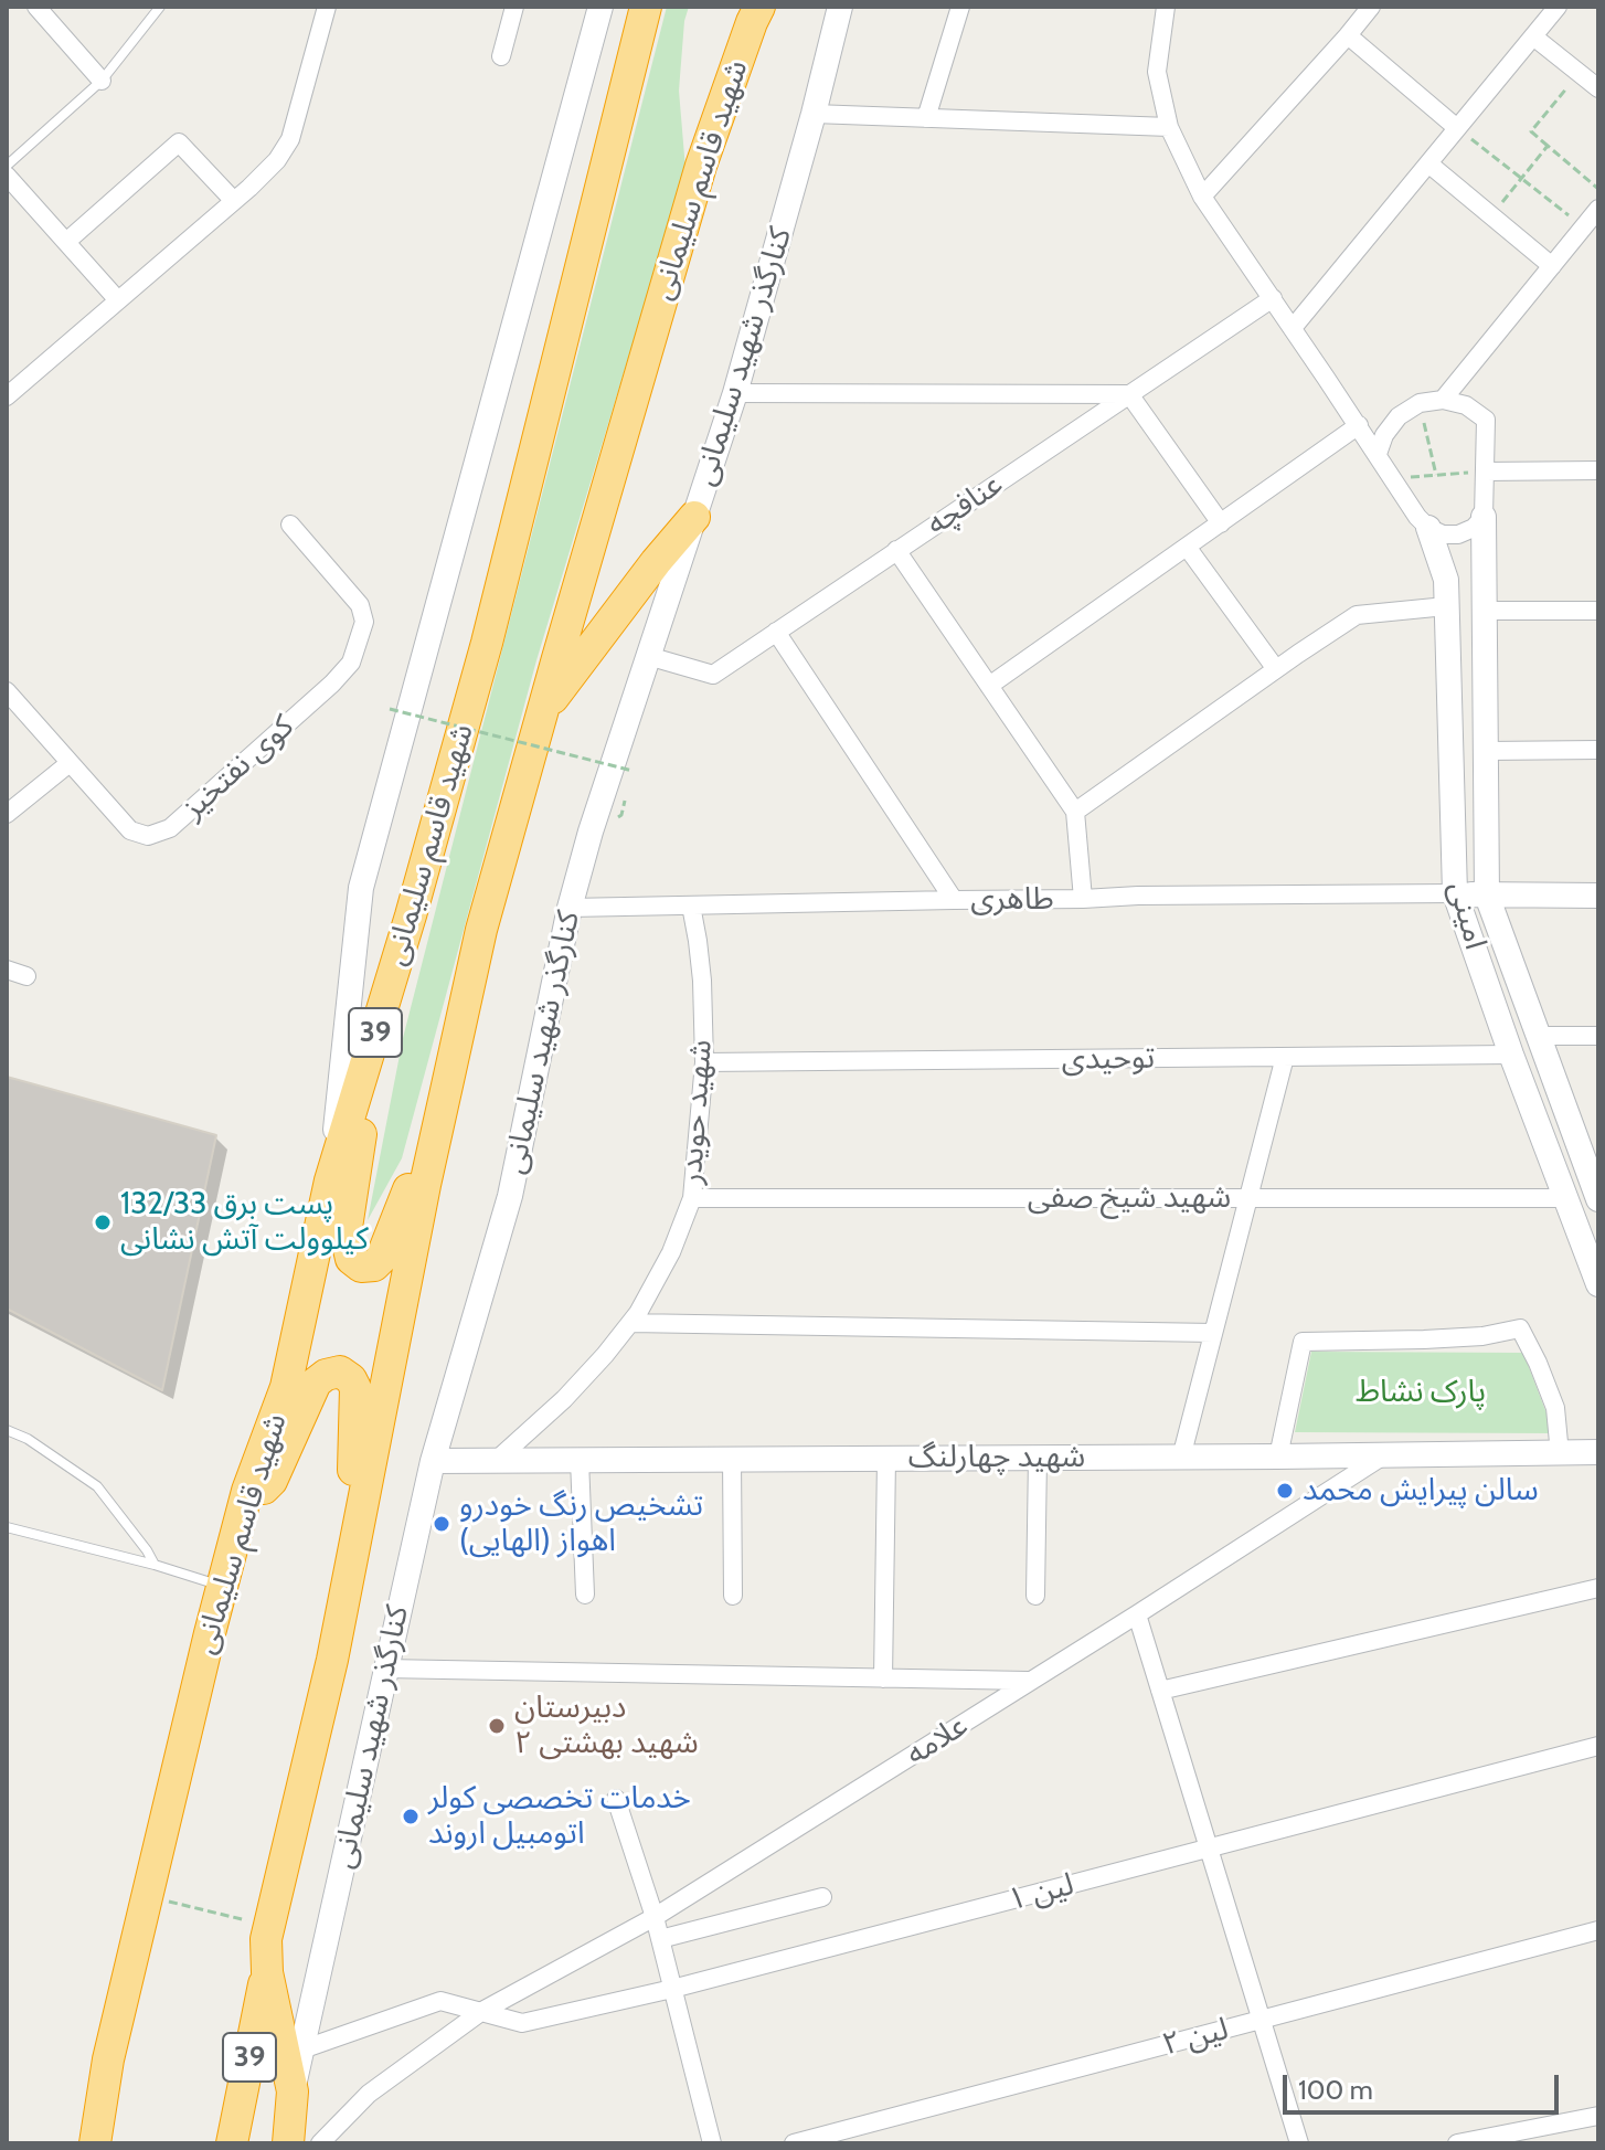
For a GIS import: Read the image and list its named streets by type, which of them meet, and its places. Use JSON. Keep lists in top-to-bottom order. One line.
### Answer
{"streets":{"highway":["شهید قاسم سلیمانی","39"],"street":["کنارگذر شهید سلیمانی","عنافچه","کوی نفتخیز","طاهری","امینی","توحیدی","شهید حویدر","شهید شیخ صفی","شهید چهارلنگ","علامه","لین ۱","لین ۲"]},"crossings":[["شهید قاسم سلیمانی","کنارگذر شهید سلیمانی"],["شهید قاسم سلیمانی","39"],["کنارگذر شهید سلیمانی","عنافچه"],["کنارگذر شهید سلیمانی","طاهری"],["کنارگذر شهید سلیمانی","39"],["کنارگذر شهید سلیمانی","شهید چهارلنگ"],["طاهری","امینی"],["طاهری","شهید حویدر"],["امینی","توحیدی"],["امینی","شهید شیخ صفی"],["توحیدی","شهید حویدر"],["شهید حویدر","شهید شیخ صفی"],["شهید حویدر","شهید چهارلنگ"],["شهید چهارلنگ","علامه"],["علامه","لین ۱"]],"parks":["پارک نشاط"],"places":["پست برق 132/33 کیلوولت آتش نشانی","سالن پیرایش محمد","تشخیص رنگ خودرو اهواز (الهایی)","دبیرستان شهید بهشتی ۲","خدمات تخصصی کولر اتومبیل اروند"],"scale_bar":"100 m"}
